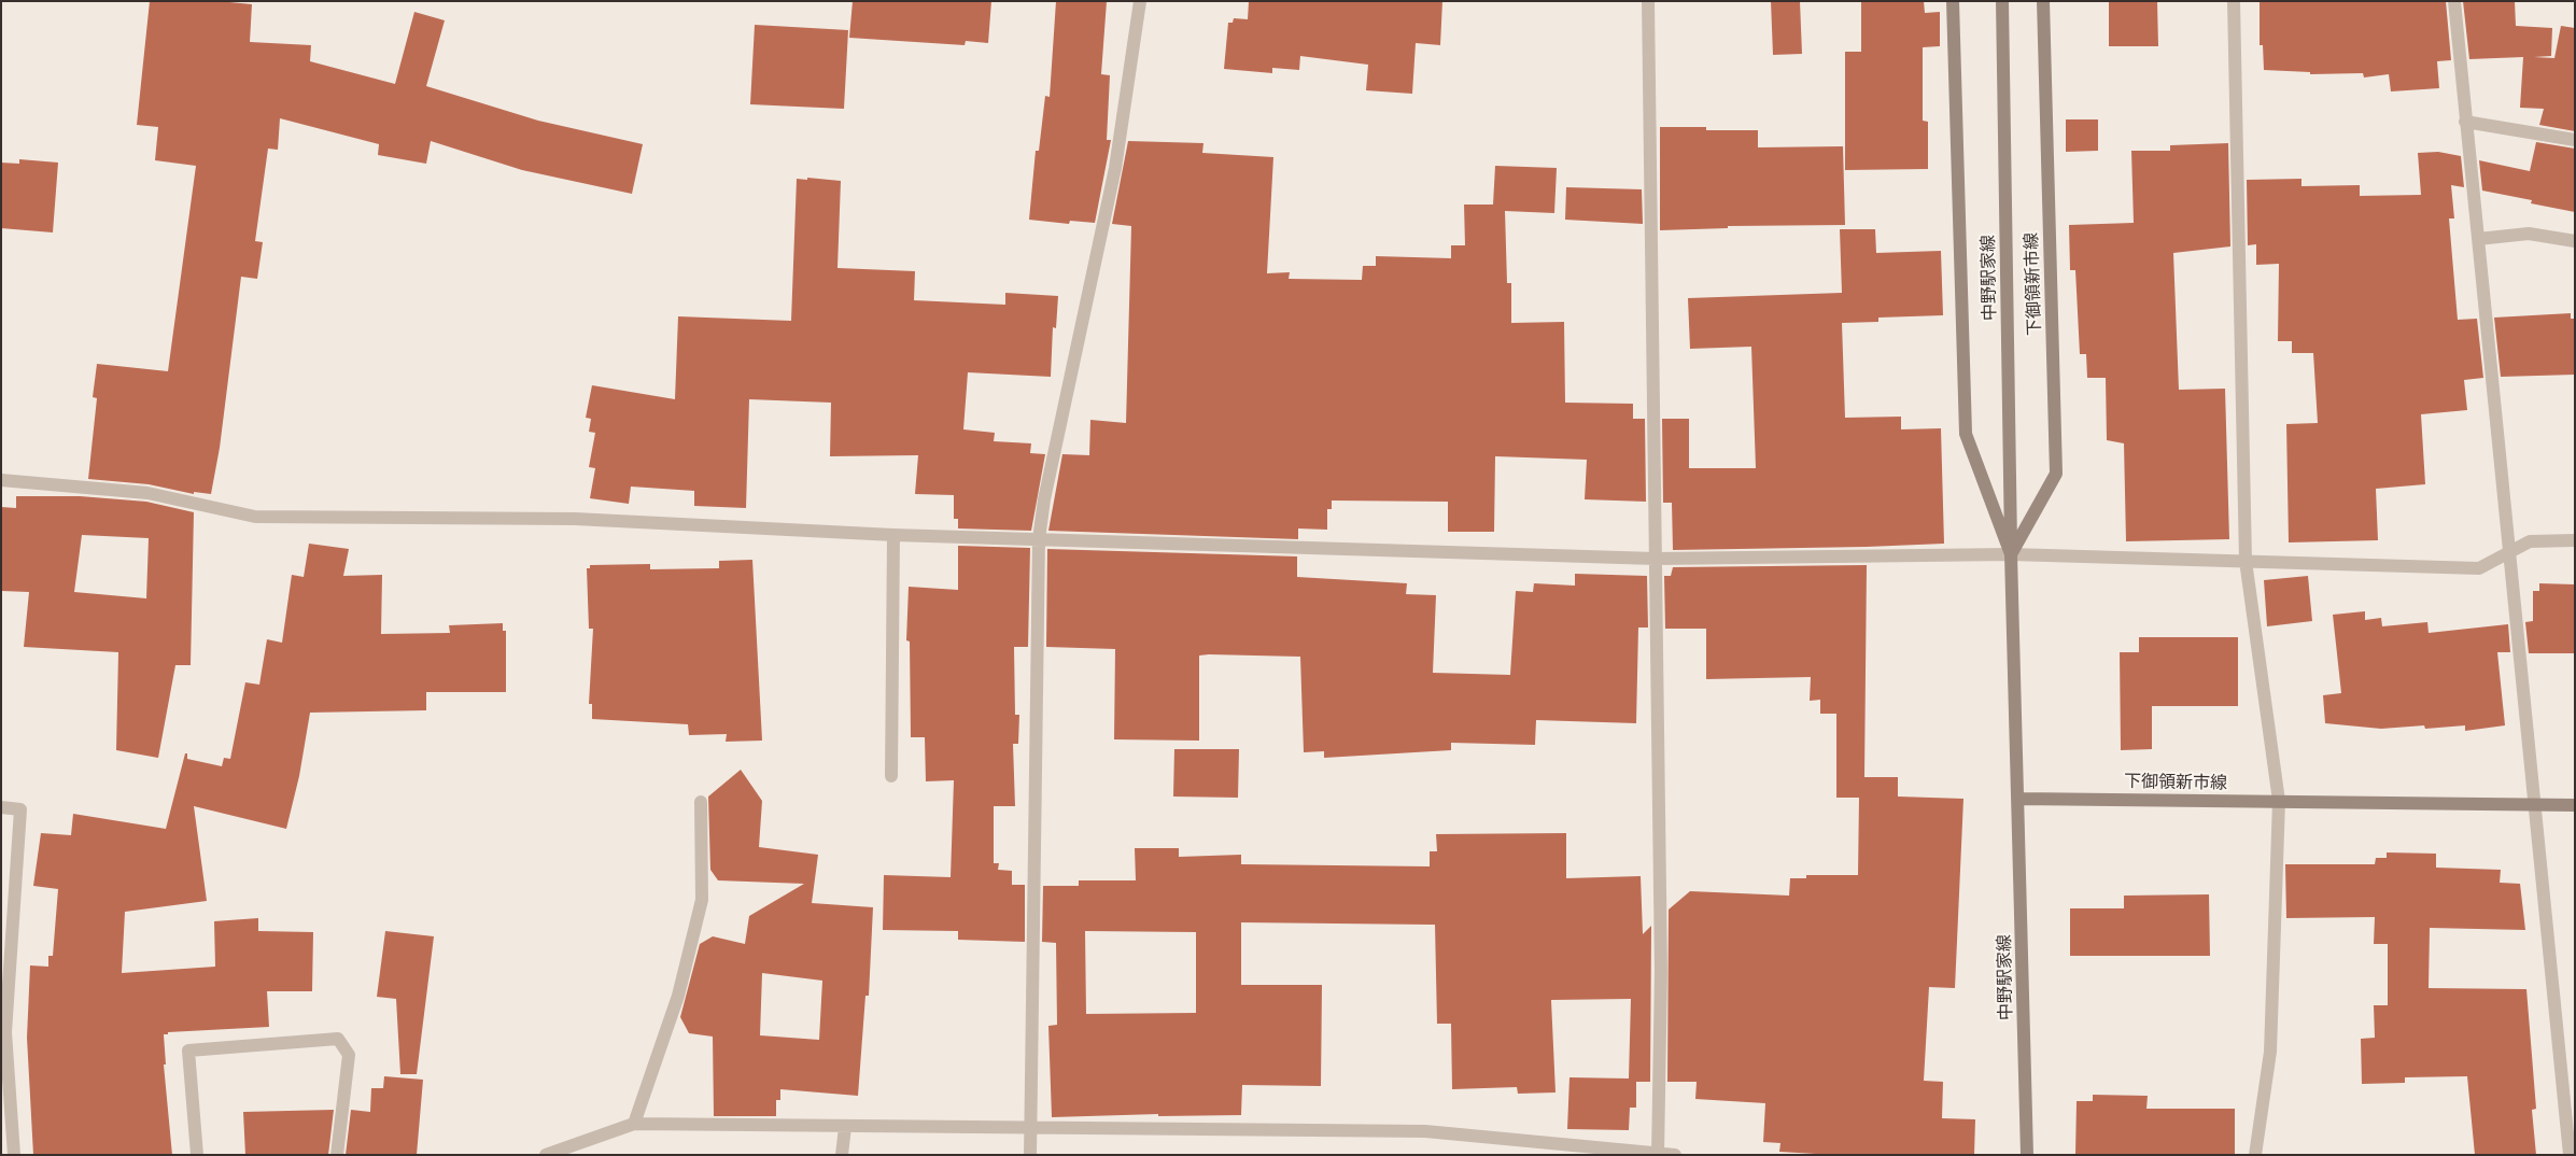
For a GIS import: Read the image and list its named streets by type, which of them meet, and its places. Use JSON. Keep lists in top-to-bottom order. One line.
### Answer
{"streets":{"main road":["中野駅家線","下御領新市線"]},"crossings":[["中野駅家線","下御領新市線"]]}
